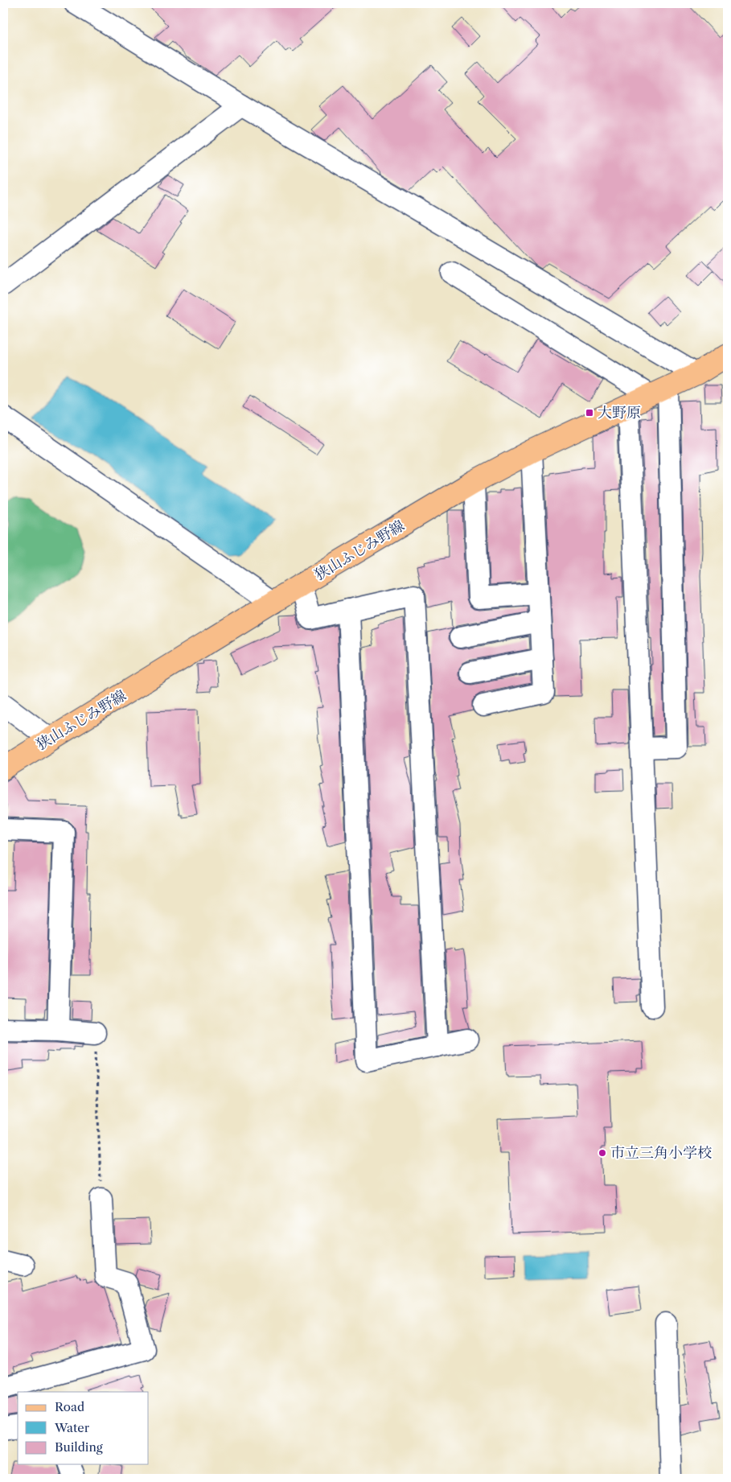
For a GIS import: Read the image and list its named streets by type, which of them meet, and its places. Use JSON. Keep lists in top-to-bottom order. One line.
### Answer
{"streets":{"main road":["狭山ふじみ野線"]},"places":{"transit":["大野原"],"other":["市立三角小学校"]},"legend":["Road","Water","Building"]}
